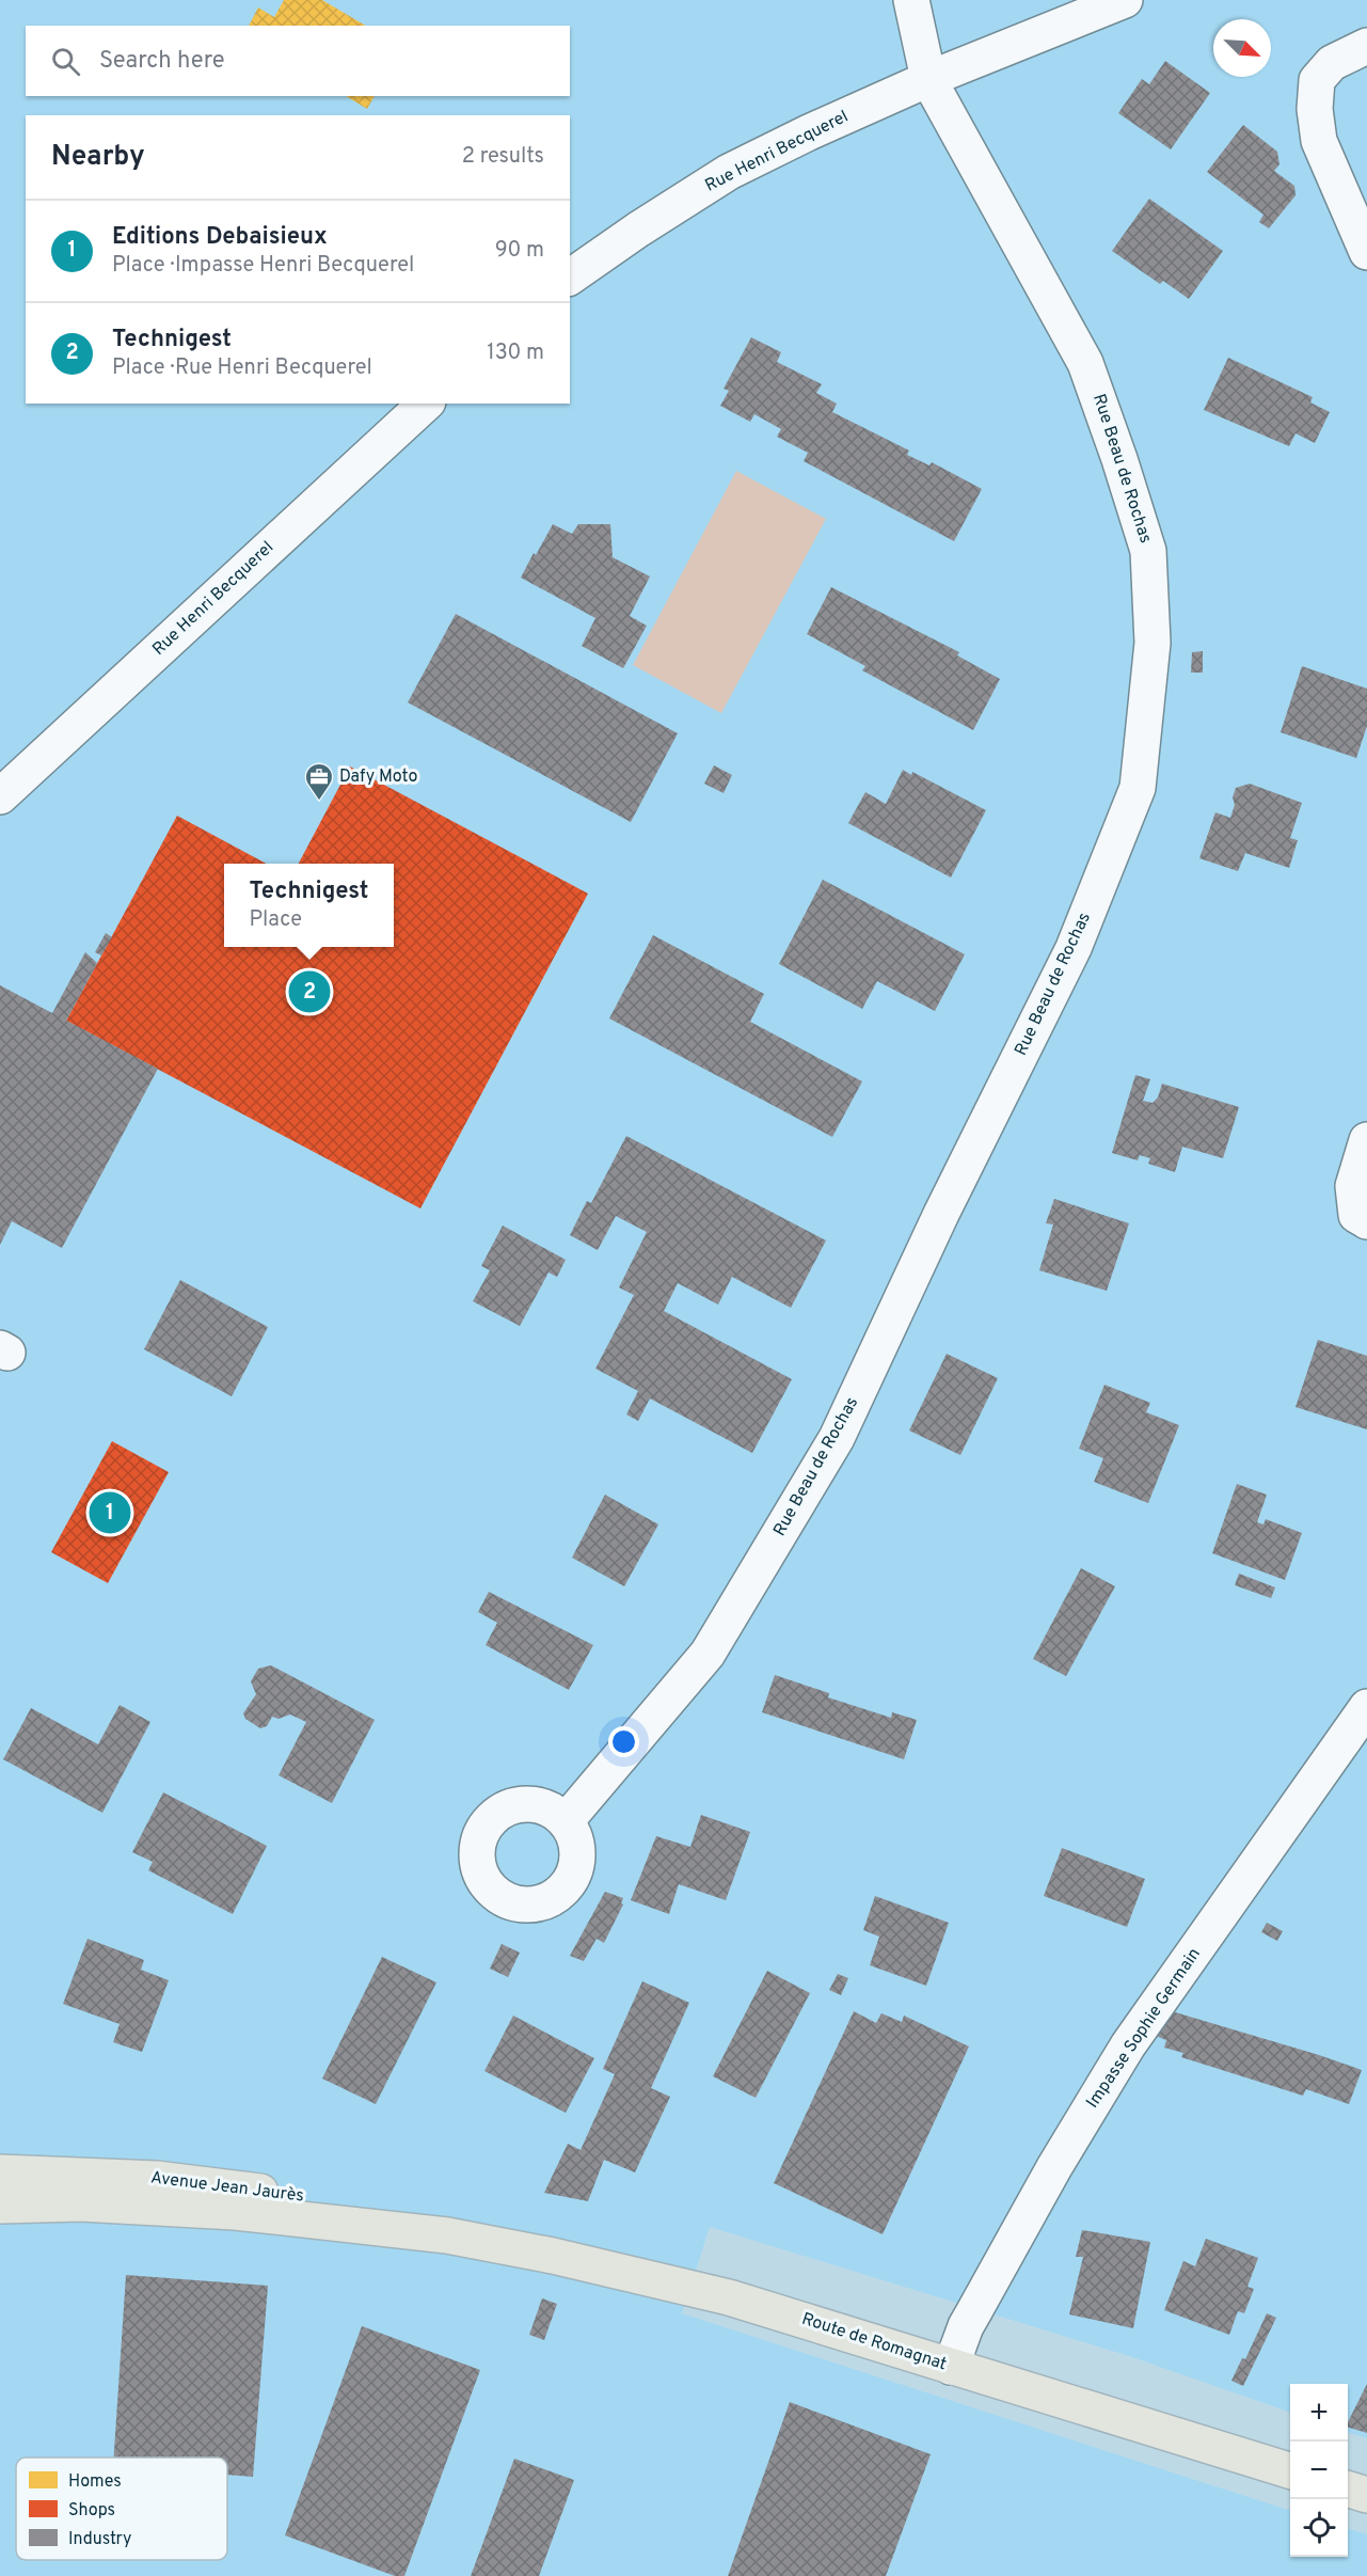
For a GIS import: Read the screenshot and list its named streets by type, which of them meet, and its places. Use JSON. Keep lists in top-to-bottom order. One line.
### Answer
{"streets":{"main road":["Avenue Jean Jaurès","Route de Romagnat"],"street":["Rue Henri Becquerel","Rue Beau de Rochas","Impasse Sophie Germain"]},"crossings":[["Rue Henri Becquerel","Rue Beau de Rochas"],["Impasse Sophie Germain","Route de Romagnat"],["Avenue Jean Jaurès","Route de Romagnat"]],"places":{"office":["Dafy Moto"]},"legend":["Homes","Shops","Industry"],"north":"bottom right","page":{"search":"Search here","heading":["Nearby","2 results"],"list":[{"mark":"1","name":"Editions Debaisieux","note":"Place · Impasse Henri Becquerel","value":"90 m"},{"mark":"2","name":"Technigest","note":"Place · Rue Henri Becquerel","value":"130 m"}],"popup":["Technigest","Place"],"pins":["2","1"],"map_buttons":["+","−"]}}
